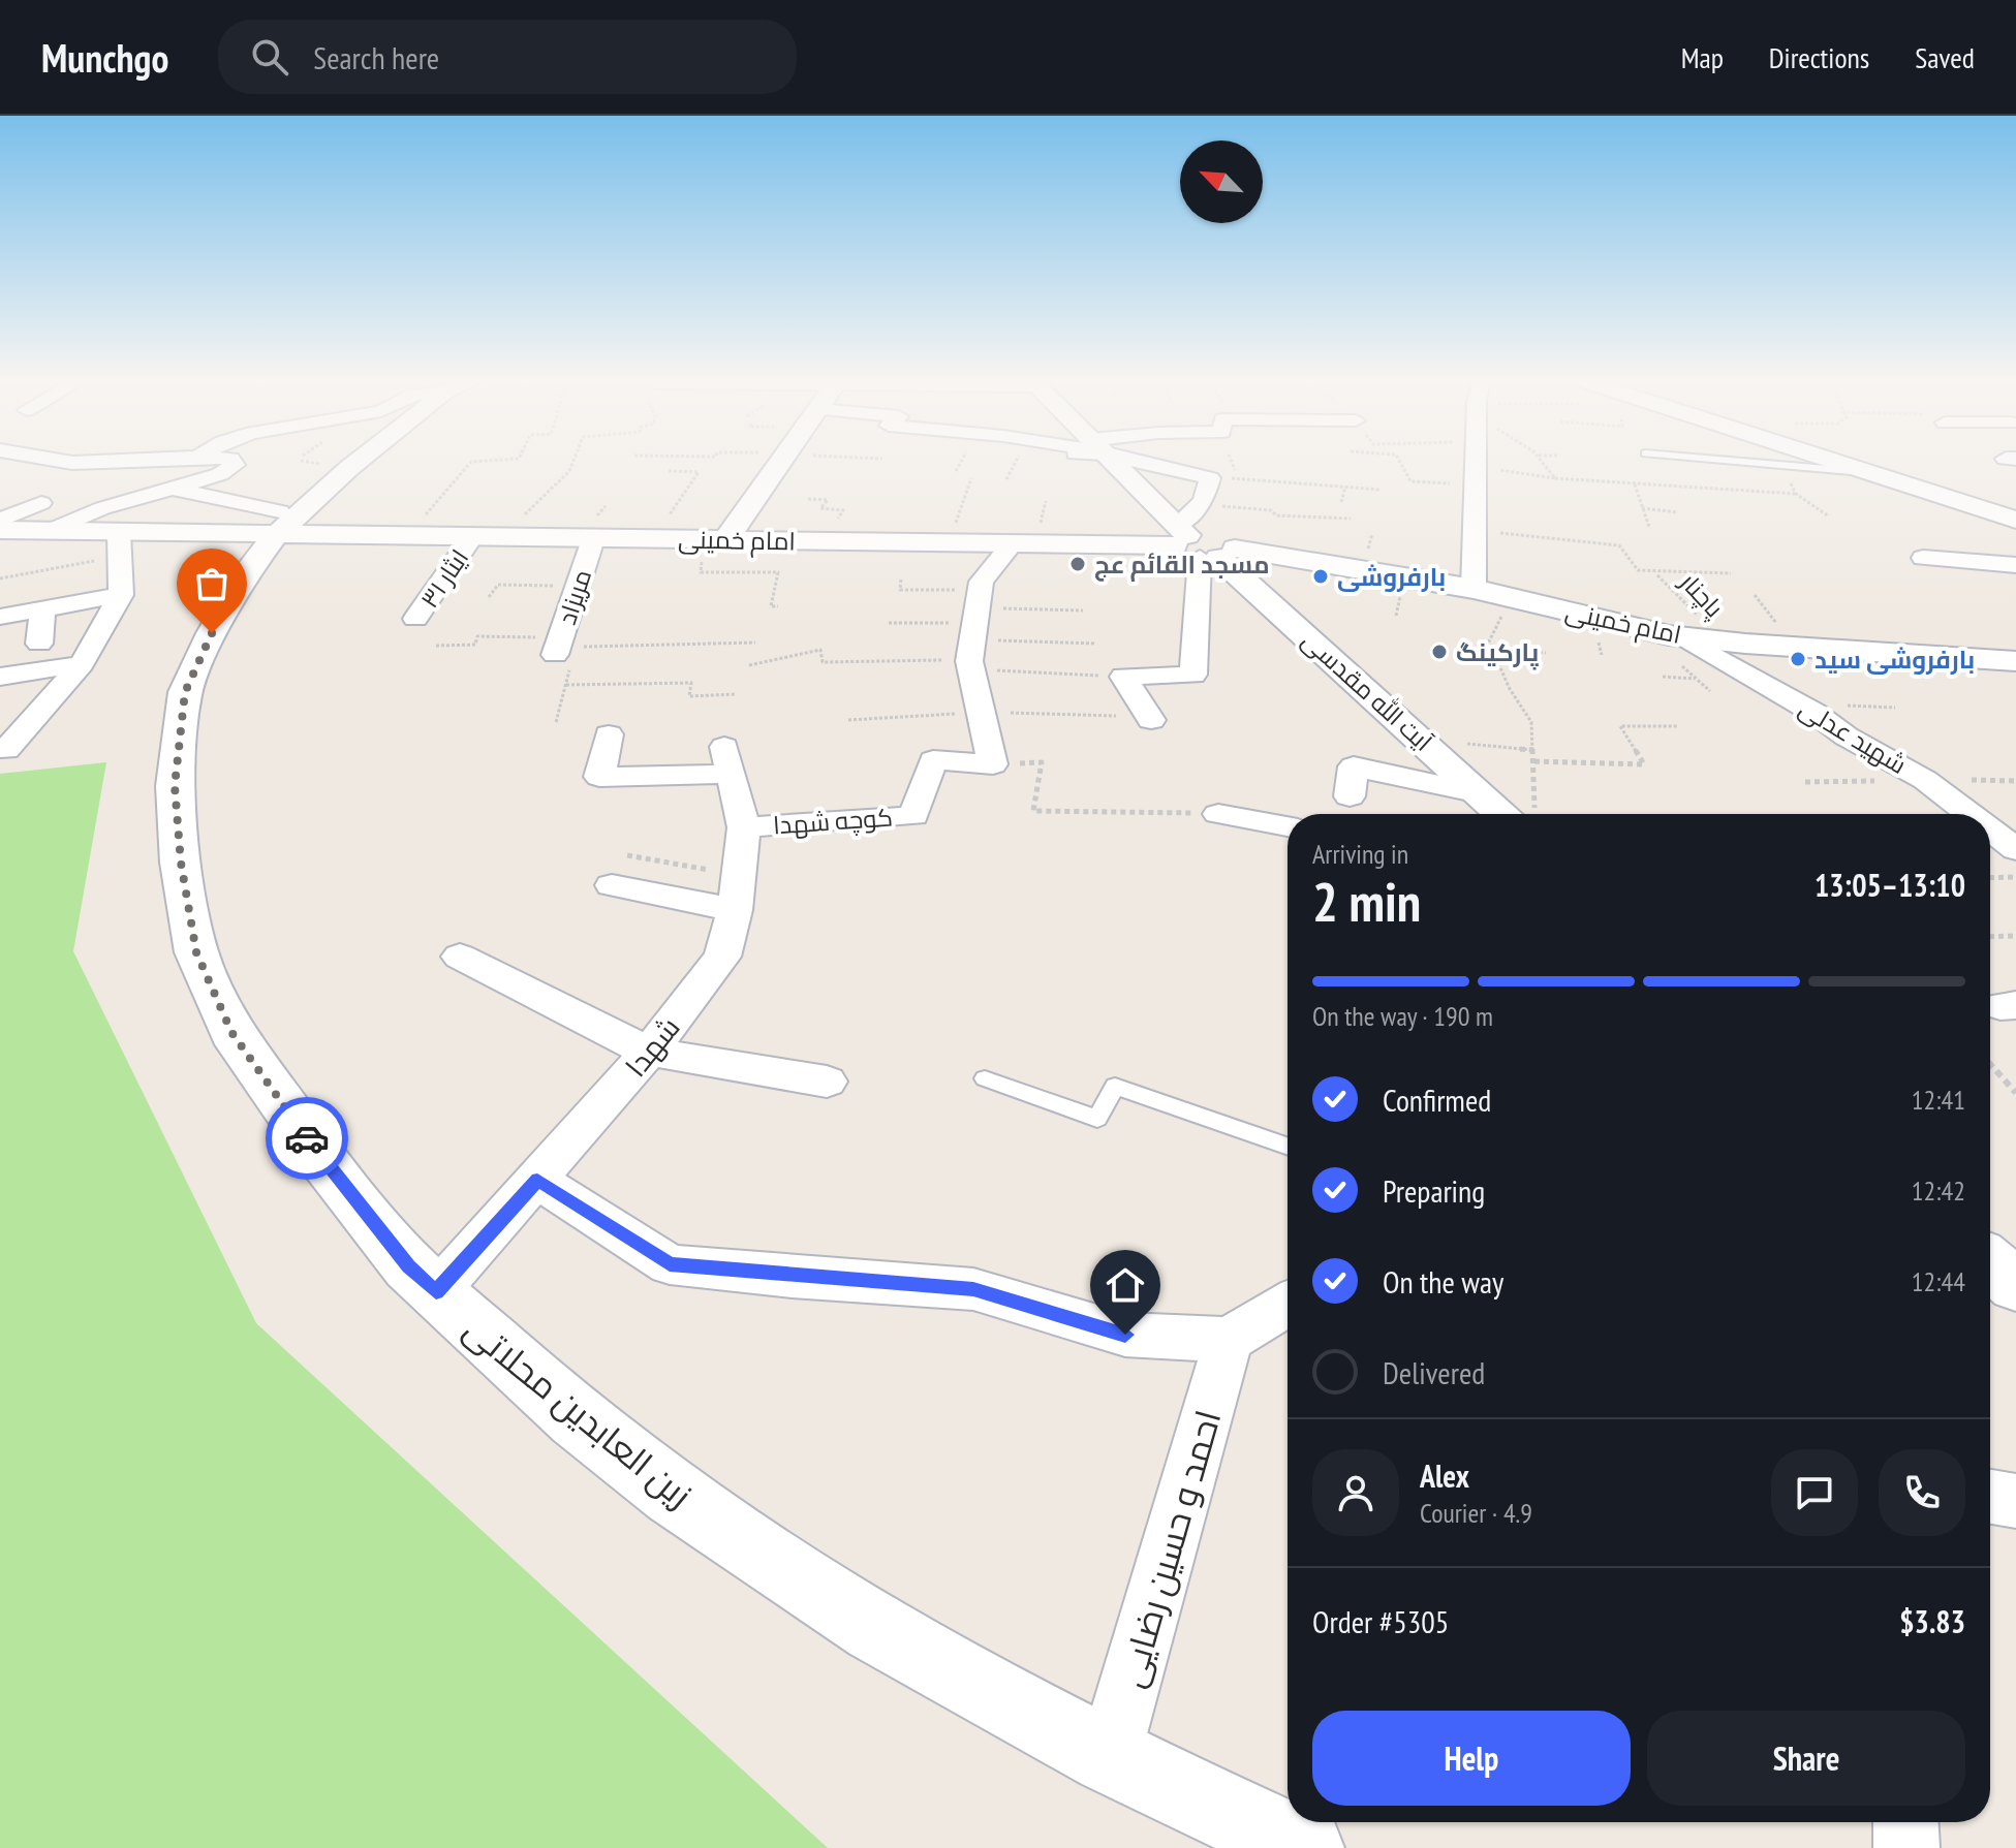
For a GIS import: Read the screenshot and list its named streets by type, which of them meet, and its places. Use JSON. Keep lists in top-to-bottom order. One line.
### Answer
{"streets":{"main road":["امام خمینی","آیت الله مقدسی","زین العابدین محلاتی"],"street":["ایثار ۳۱","مریزاد","شهید عدلی","کوچه شهدا","شهدا","احمد و حسین رضایی"],"path":["پاچنار"]},"crossings":[["امام خمینی","ایثار ۳۱"],["امام خمینی","پاچنار"],["امام خمینی","مریزاد"],["امام خمینی","آیت الله مقدسی"],["امام خمینی","شهید عدلی"],["امام خمینی","زین العابدین محلاتی"],["کوچه شهدا","شهدا"],["شهدا","زین العابدین محلاتی"],["زین العابدین محلاتی","احمد و حسین رضایی"]],"places":["مسجد القائم عج","بارفروشی","پارکینگ","بارفروشی سید"],"north":"top left","page":{"header":"Munchgo","search":"Search here","nav":["Map","Directions","Saved"],"heading":["2 min","Arriving in","13:05–13:10"],"panel":["Alex","Courier · 4.9","Order #5305","$3.83"],"bar":"On the way · 190 m","list":[["Confirmed","12:41"],["Preparing","12:42"],["On the way","12:44"],"Delivered"],"buttons":["Help","Share"]}}
